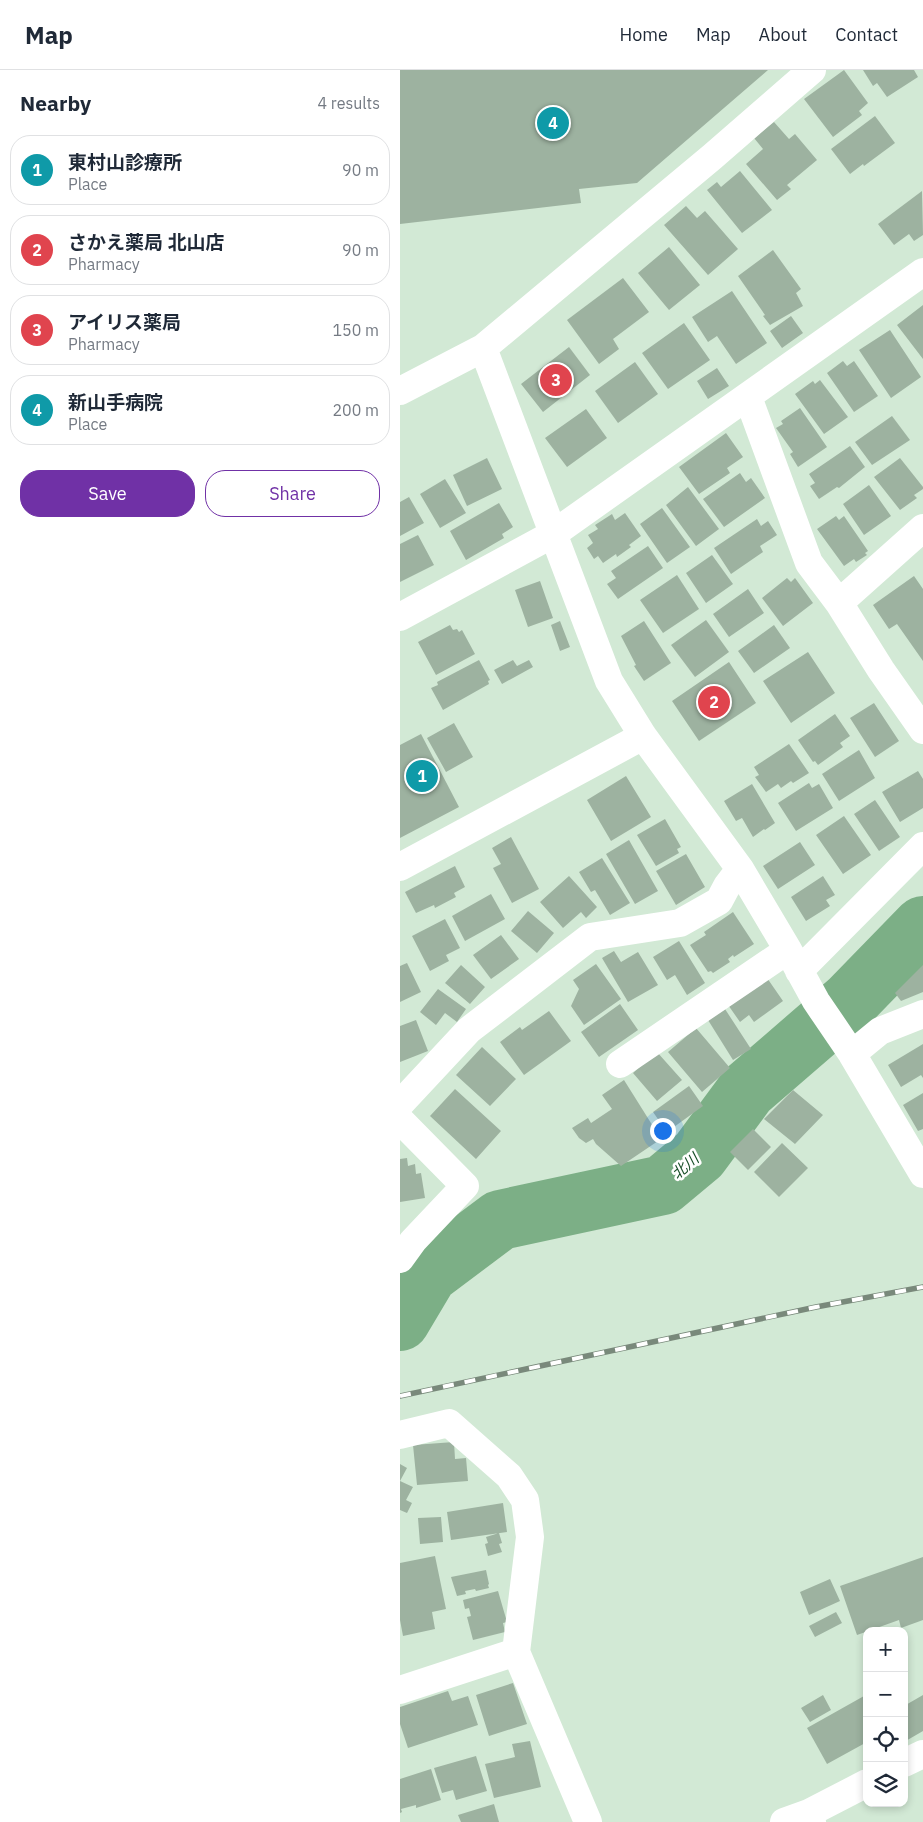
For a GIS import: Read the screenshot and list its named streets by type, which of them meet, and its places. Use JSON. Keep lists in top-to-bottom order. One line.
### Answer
{"water":["北川"],"page":{"header":"Map","nav":["Home","Map","About","Contact"],"heading":["Nearby","4 results"],"pins":["4","3","2","1"],"list":[{"mark":"1","name":"東村山診療所","note":"Place","value":"90 m"},{"mark":"2","name":"さかえ薬局 北山店","note":"Pharmacy","value":"90 m"},{"mark":"3","name":"アイリス薬局","note":"Pharmacy","value":"150 m"},{"mark":"4","name":"新山手病院","note":"Place","value":"200 m"}],"buttons":["Save","Share"],"map_buttons":["+","−"]}}
